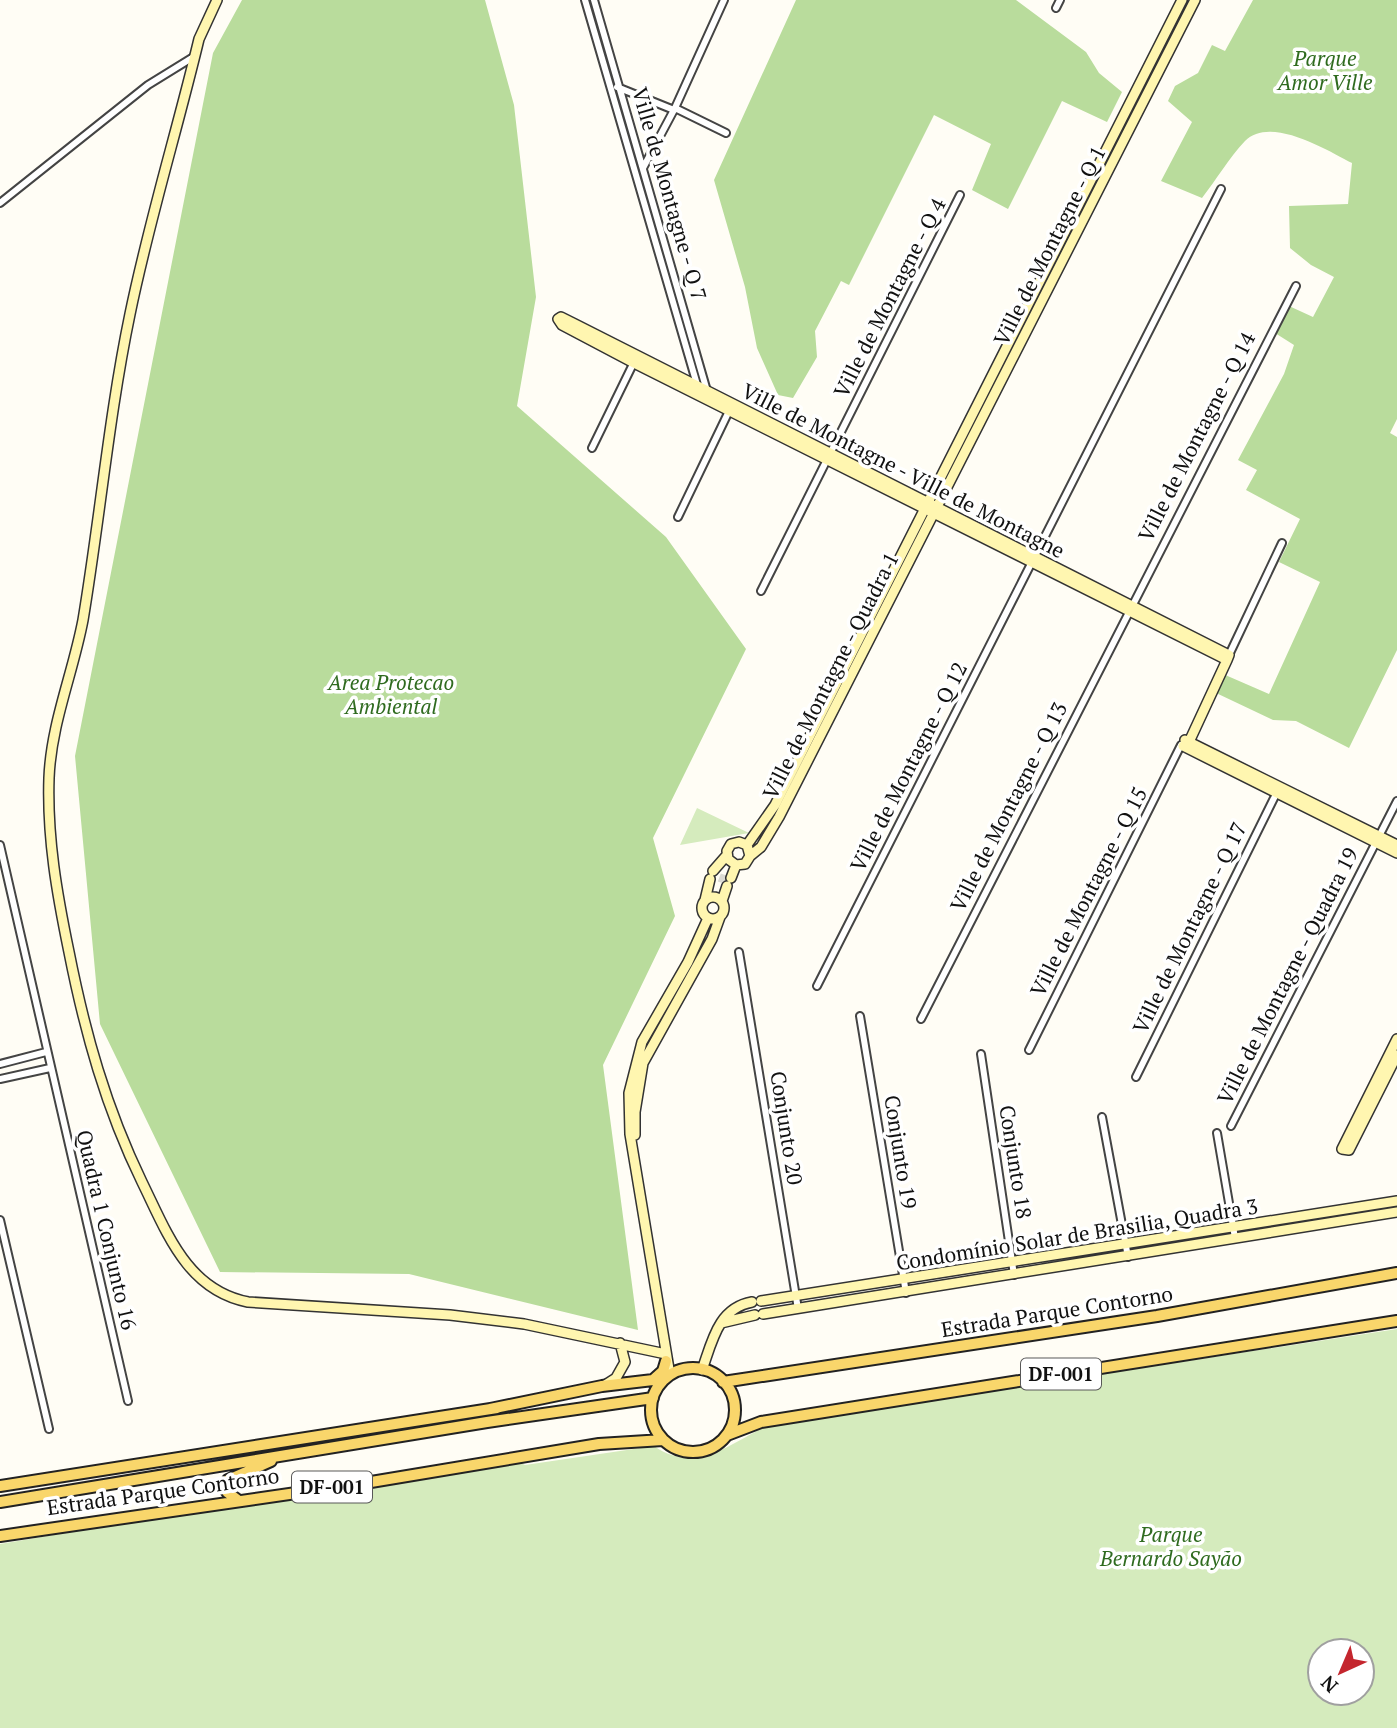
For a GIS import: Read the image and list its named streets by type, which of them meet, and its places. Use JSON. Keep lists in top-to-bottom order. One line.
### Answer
{"streets":{"main road":["Estrada Parque Contorno","DF-001"],"street":["Ville de Montagne - Q 7","Ville de Montagne - Q 1","Ville de Montagne - Q 4","Ville de Montagne - Q 14","Ville de Montagne - Ville de Montagne","Ville de Montagne - Quadra 1","Ville de Montagne - Q 12","Ville de Montagne - Q 13","Ville de Montagne - Q 15","Ville de Montagne - Q 17","Ville de Montagne - Quadra 19","Conjunto 20","Conjunto 19","Conjunto 18","Quadra 1 Conjunto 16","Condomínio Solar de Brasilia, Quadra 3"]},"crossings":[["Ville de Montagne - Q 7","Ville de Montagne - Ville de Montagne"],["Ville de Montagne - Q 1","Ville de Montagne - Ville de Montagne"],["Ville de Montagne - Q 1","Ville de Montagne - Quadra 1"],["Ville de Montagne - Q 4","Ville de Montagne - Ville de Montagne"],["Ville de Montagne - Q 14","Ville de Montagne - Ville de Montagne"],["Ville de Montagne - Q 14","Ville de Montagne - Q 13"],["Ville de Montagne - Ville de Montagne","Ville de Montagne - Quadra 1"],["Ville de Montagne - Ville de Montagne","Ville de Montagne - Q 12"],["Ville de Montagne - Ville de Montagne","Ville de Montagne - Q 13"],["Conjunto 20","Condomínio Solar de Brasilia, Quadra 3"],["Conjunto 19","Condomínio Solar de Brasilia, Quadra 3"],["Conjunto 18","Condomínio Solar de Brasilia, Quadra 3"],["Estrada Parque Contorno","DF-001"]],"parks":["Parque Amor Ville","Area Protecao Ambiental","Parque Bernardo Sayão"],"north":"bottom left"}
